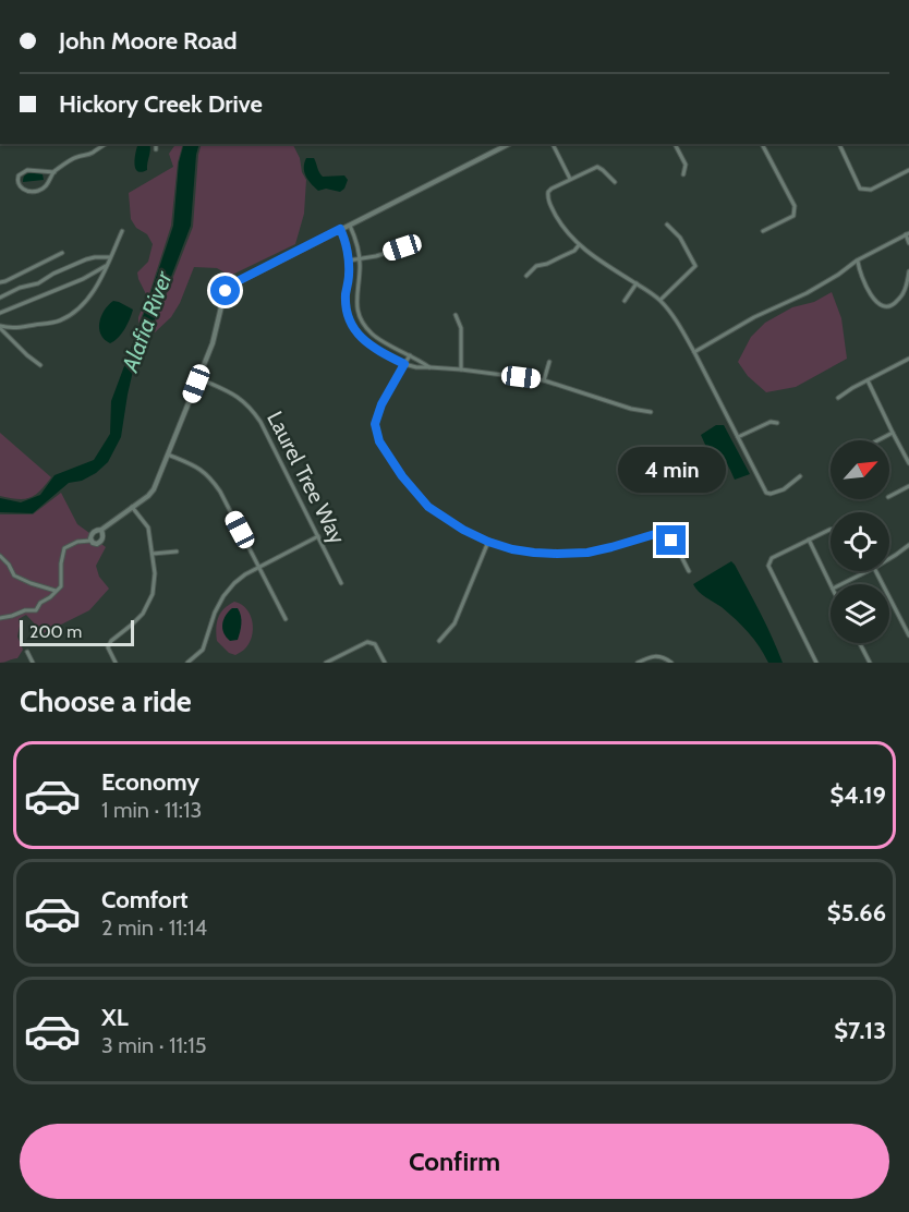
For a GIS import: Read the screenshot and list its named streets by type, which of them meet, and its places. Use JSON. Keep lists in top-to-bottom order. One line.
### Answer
{"streets":{"street":["Laurel Tree Way"]},"water":["Alafia River"],"scale_bar":"200 m","north":"top right","page":{"banner":["John Moore Road","Hickory Creek Drive"],"bubble":"4 min","scale":"200 m","heading":"Choose a ride","list":[{"name":"Economy","note":"1 min · 11:13","value":"$4.19"},{"name":"Comfort","note":"2 min · 11:14","value":"$5.66"},{"name":"XL","note":"3 min · 11:15","value":"$7.13"}],"buttons":"Confirm"}}
